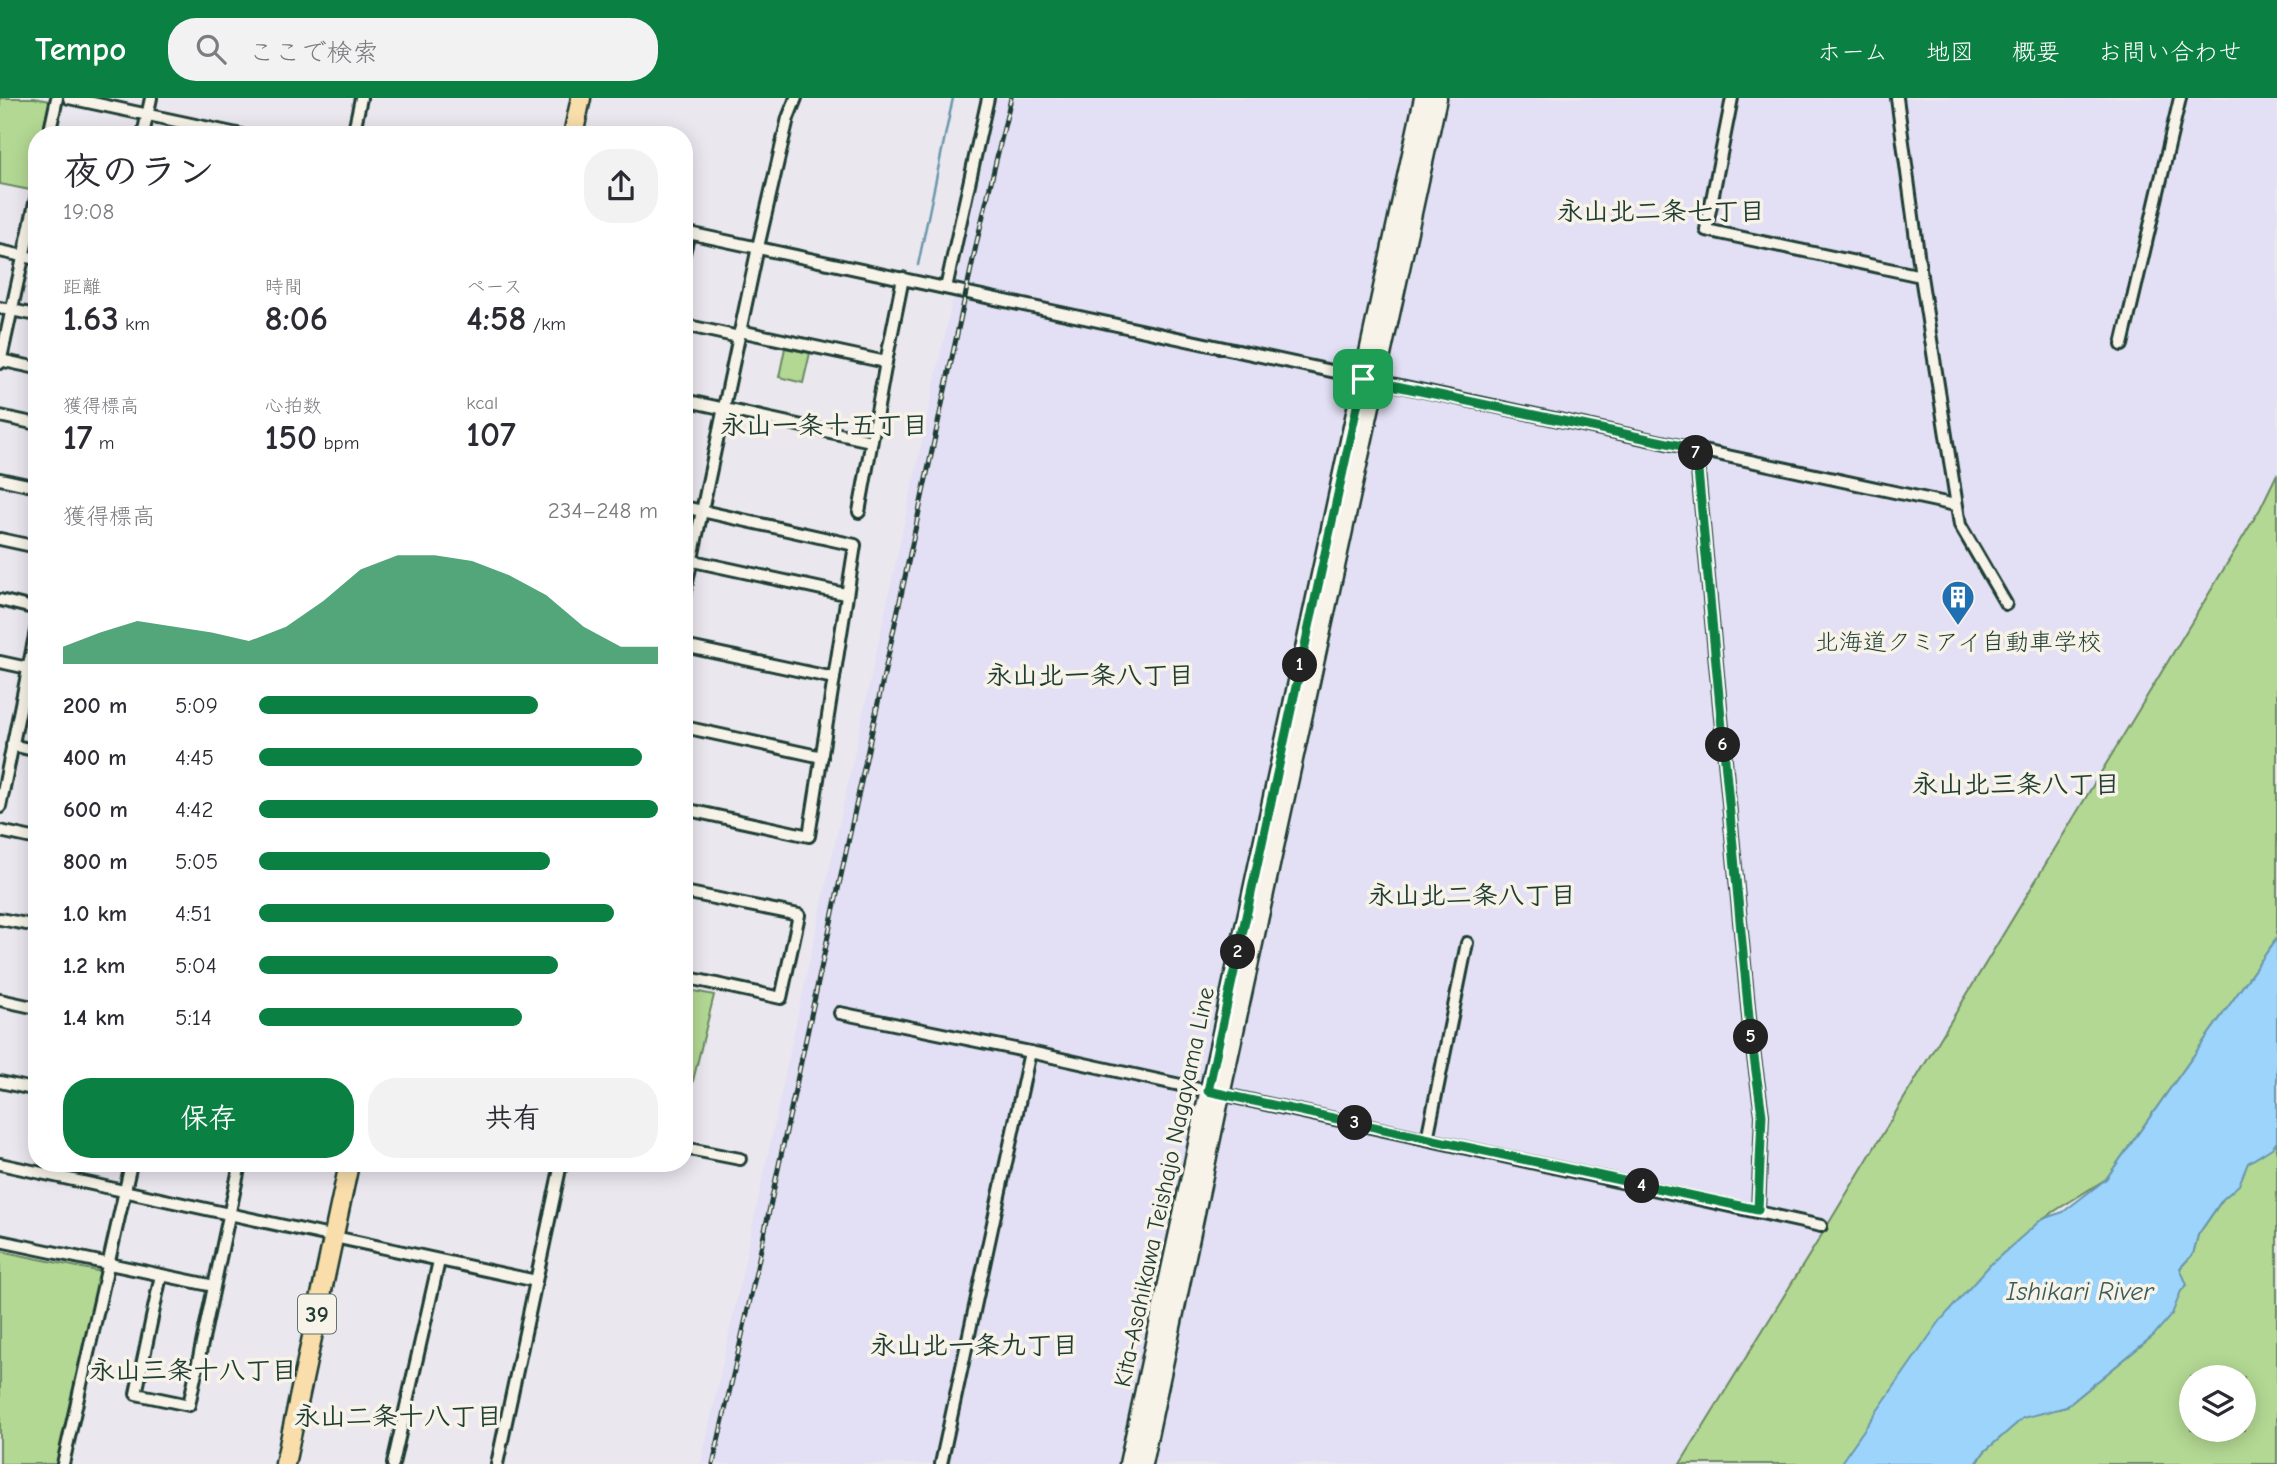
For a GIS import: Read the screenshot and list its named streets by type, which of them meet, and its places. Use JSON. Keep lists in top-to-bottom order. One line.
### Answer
{"streets":{"highway":["39"],"main road":["Kita-Asahikawa Teishajo Nagayama Line"]},"districts":["永山北二条七丁目","永山一条十五丁目","永山北一条八丁目","永山北三条八丁目","永山北二条八丁目","永山北一条九丁目","永山三条十八丁目","永山二条十八丁目"],"water":["Ishikari River"],"places":{"building":["北海道クミアイ自動車学校"]},"page":{"header":"Tempo","search":"ここで検索","nav":["ホーム","地図","概要","お問い合わせ"],"heading":["夜のラン","19:08"],"stats":[["距離","1.63 km"],["時間","8:06"],["ペース","4:58 /km"],["獲得標高","17 m"],["心拍数","150 bpm"],["kcal","107"]],"pins":["7","1","6","2","5","3","4"],"chart":["獲得標高","234–248 m"],"list":[{"name":"200 m","note":"5:09"},{"name":"400 m","note":"4:45"},{"name":"600 m","note":"4:42"},{"name":"800 m","note":"5:05"},{"name":"1.0 km","note":"4:51"},{"name":"1.2 km","note":"5:04"},{"name":"1.4 km","note":"5:14"}],"buttons":["保存","共有"]}}
